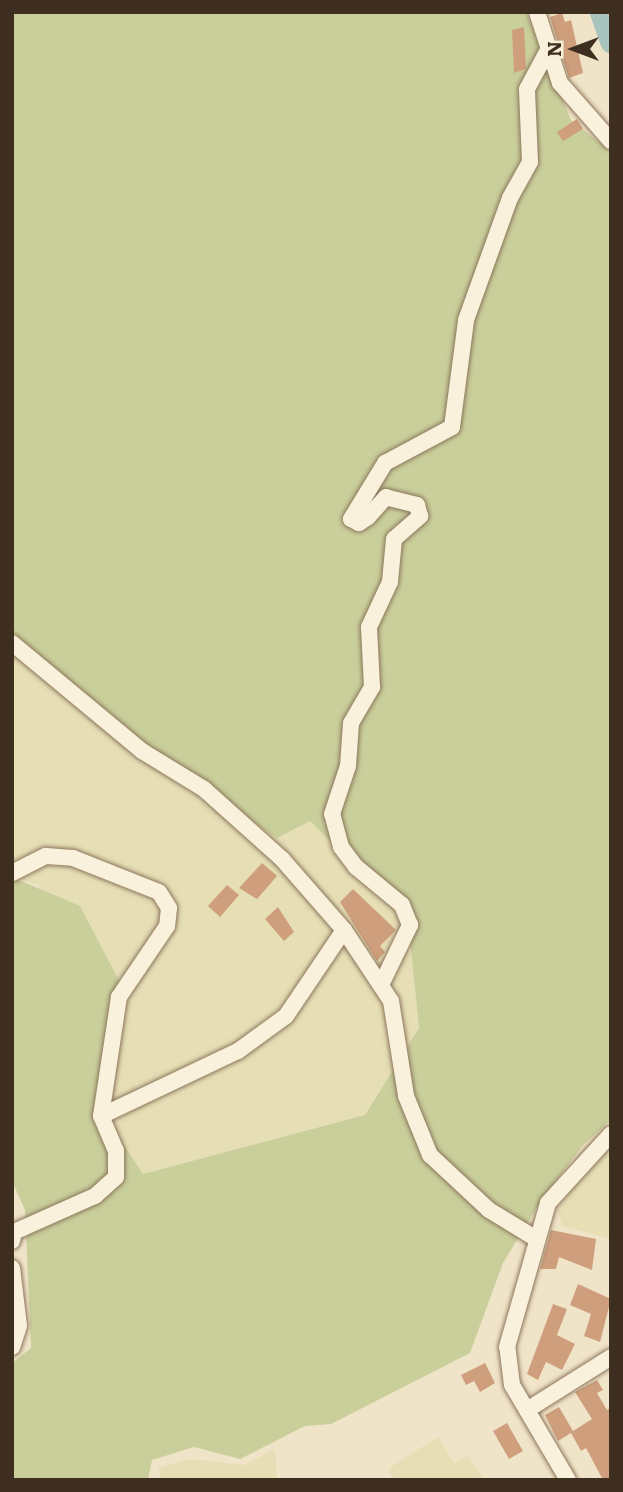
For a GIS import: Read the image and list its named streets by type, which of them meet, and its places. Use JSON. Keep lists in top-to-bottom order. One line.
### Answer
{"north":"left"}
